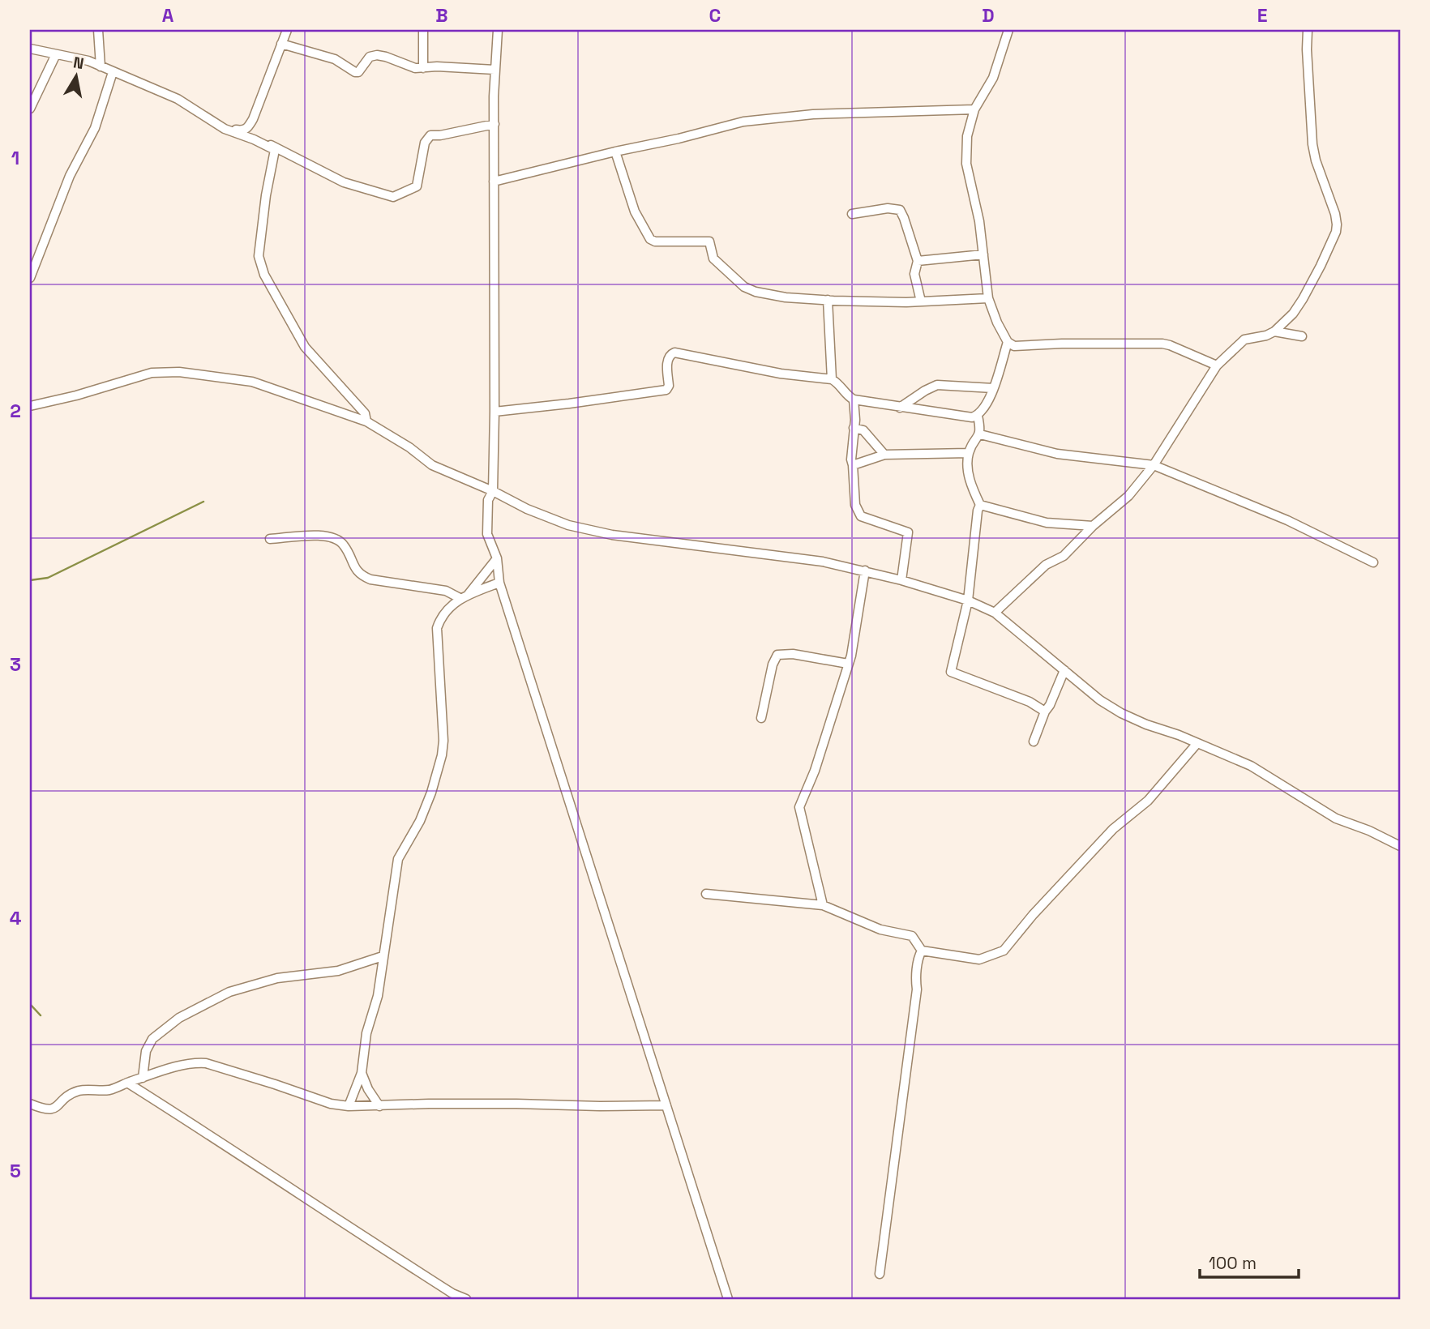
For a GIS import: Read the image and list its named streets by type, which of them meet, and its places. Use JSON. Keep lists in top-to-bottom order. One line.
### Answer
{"scale_bar":"100 m","north":"top","grid":{"columns":["A","B","C","D","E"],"rows":["1","2","3","4","5"]}}
